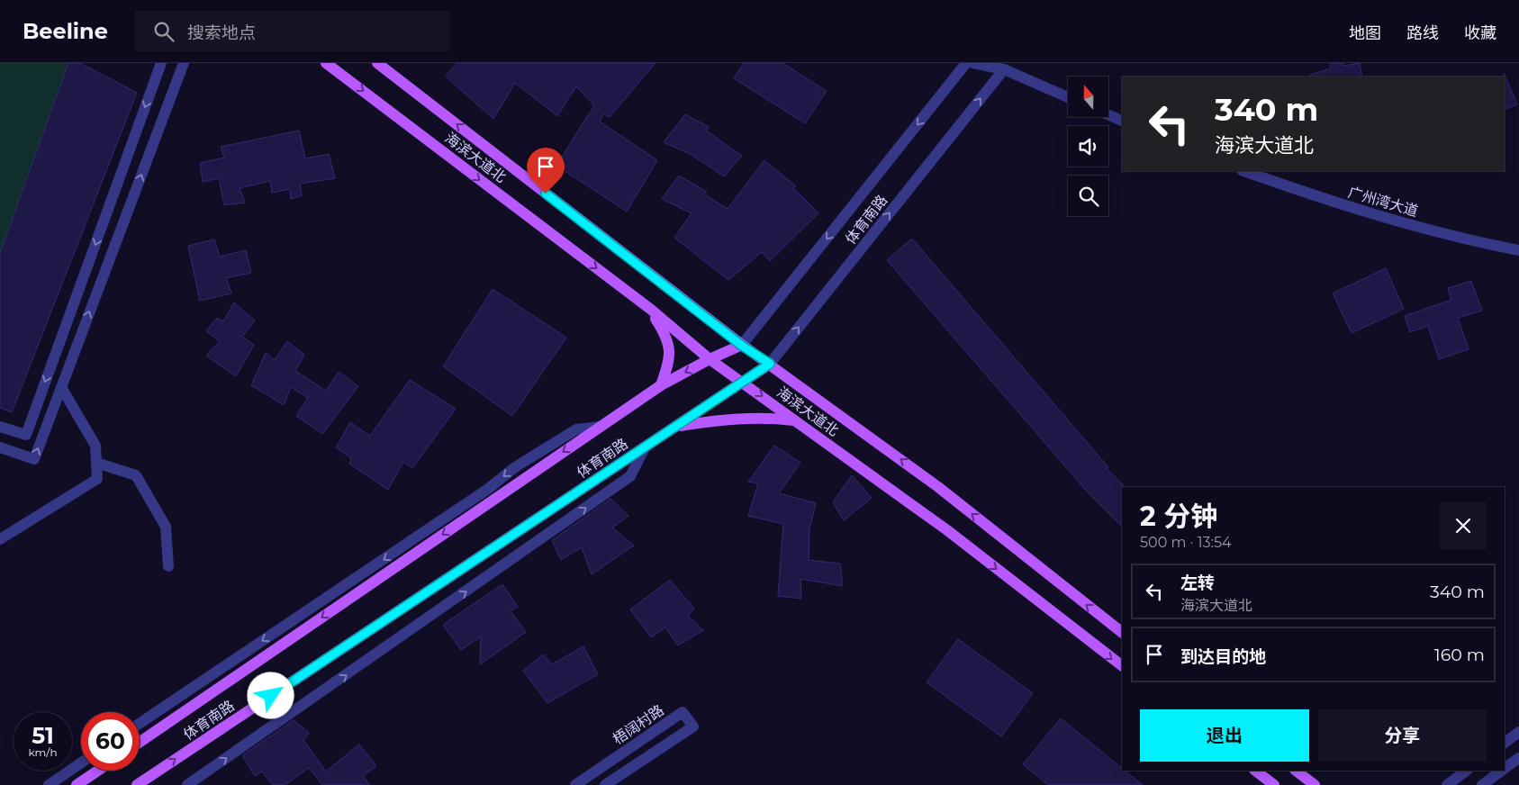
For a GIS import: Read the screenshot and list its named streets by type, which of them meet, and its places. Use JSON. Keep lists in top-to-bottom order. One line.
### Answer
{"streets":{"main road":["海滨大道北","体育南路"],"street":["广州湾大道","梧阔村路"]},"crossings":[["海滨大道北","体育南路"]],"north":"top","page":{"header":"Beeline","search":"搜索地点","nav":["地图","路线","收藏"],"turn":["340 m","海滨大道北"],"heading":["2 分钟","500 m · 13:54"],"list":[{"name":"左转","note":"海滨大道北","value":"340 m"},{"name":"到达目的地","value":"160 m"}],"buttons":["退出","分享"],"speed":"51 km/h","limit":"60"}}
